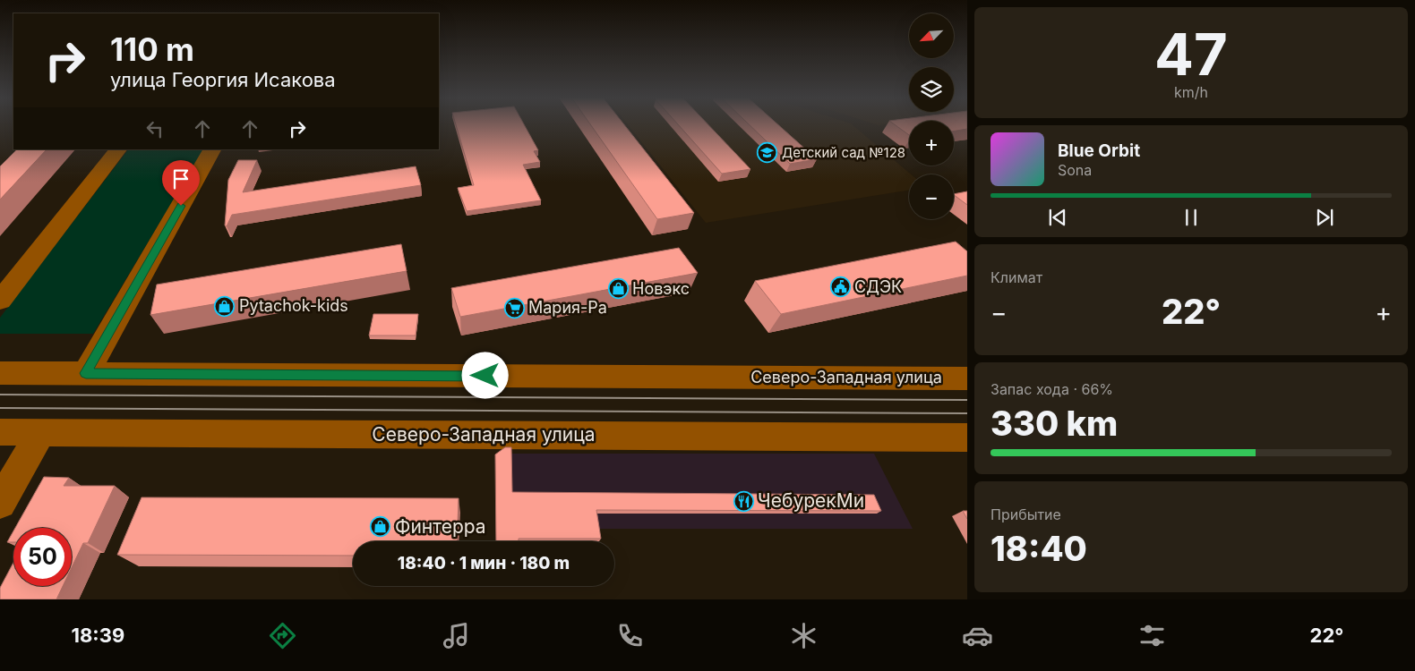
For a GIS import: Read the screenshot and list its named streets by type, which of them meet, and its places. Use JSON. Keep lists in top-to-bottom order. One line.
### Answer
{"streets":{"main road":["Северо-Западная улица"]},"places":{"school or university":["Детский сад №128"],"public building":["СДЭК"],"shop":["Новэкс","Pytachok-kids","Финтерра"],"supermarket":["Мария-Ра"],"restaurant":["ЧебурекМи"]},"north":"bottom left","page":{"tile":[["47","km/h"],"Климат",["Запас хода · 66%","330 km"],["Прибытие","18:40"]],"map_buttons":["+","−"],"turn":["110 m","улица Георгия Исакова"],"song":["Blue Orbit","Sona"],"heat":["−","22°","+"],"limit":"50","trip":"18:40 · 1 мин · 180 m","tabs":["18:39","22°"]}}
